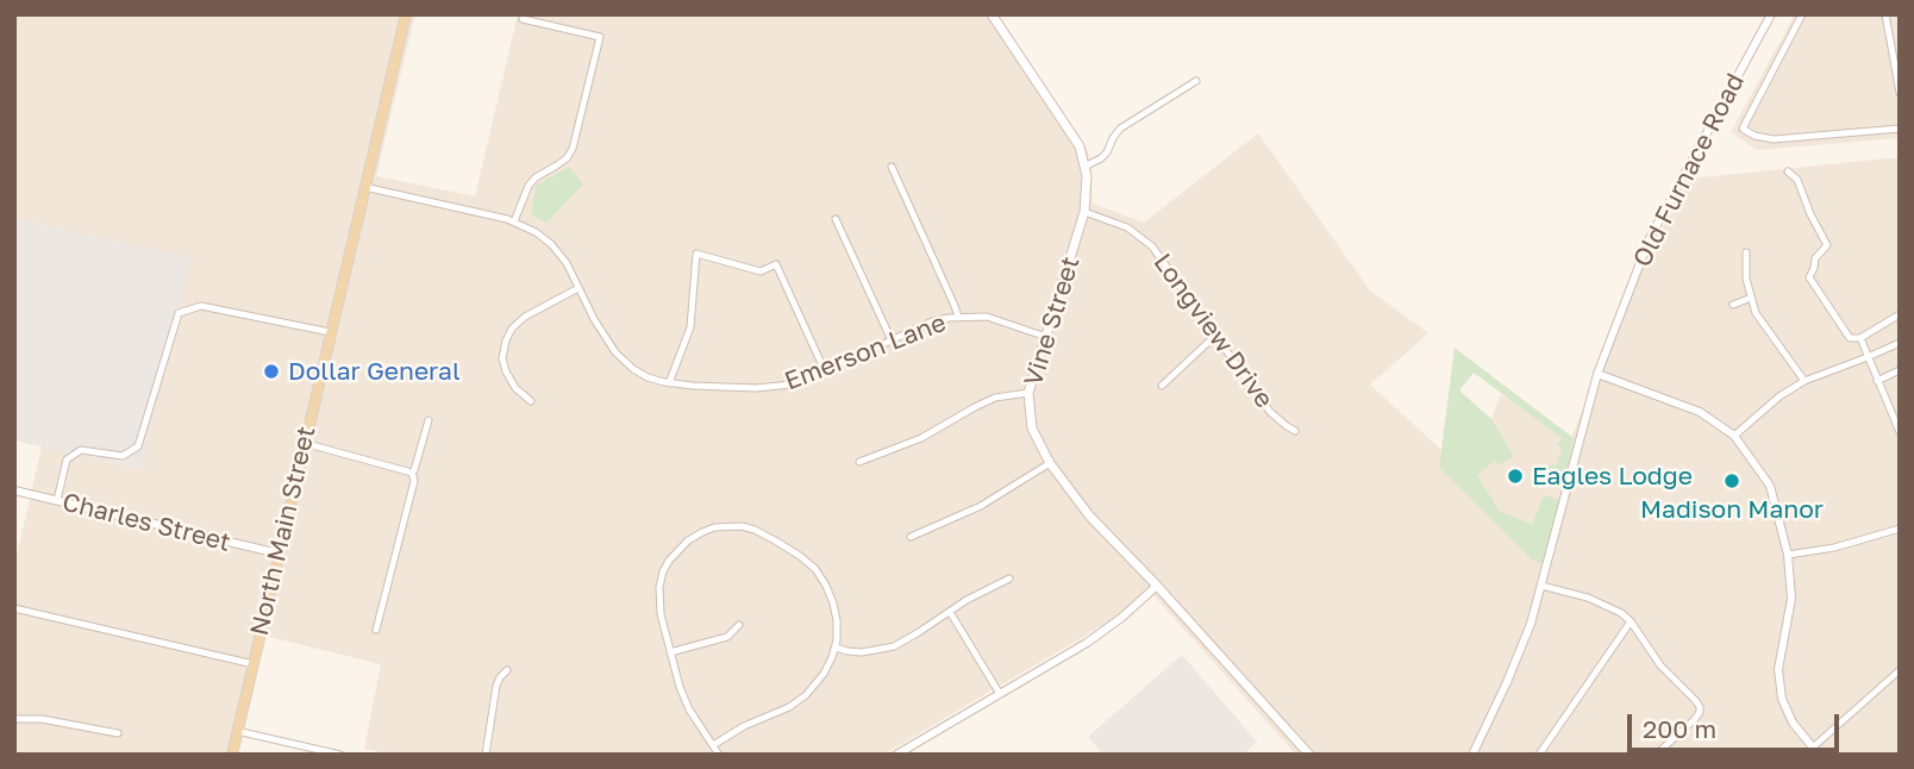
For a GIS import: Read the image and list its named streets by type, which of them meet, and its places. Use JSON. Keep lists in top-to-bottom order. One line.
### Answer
{"streets":{"main road":["Vine Street","North Main Street"],"street":["Old Furnace Road","Longview Drive","Emerson Lane","Charles Street"]},"crossings":[["Vine Street","Longview Drive"],["Vine Street","Emerson Lane"],["Emerson Lane","North Main Street"],["Charles Street","North Main Street"]],"places":["Dollar General","Eagles Lodge","Madison Manor"],"scale_bar":"200 m"}
